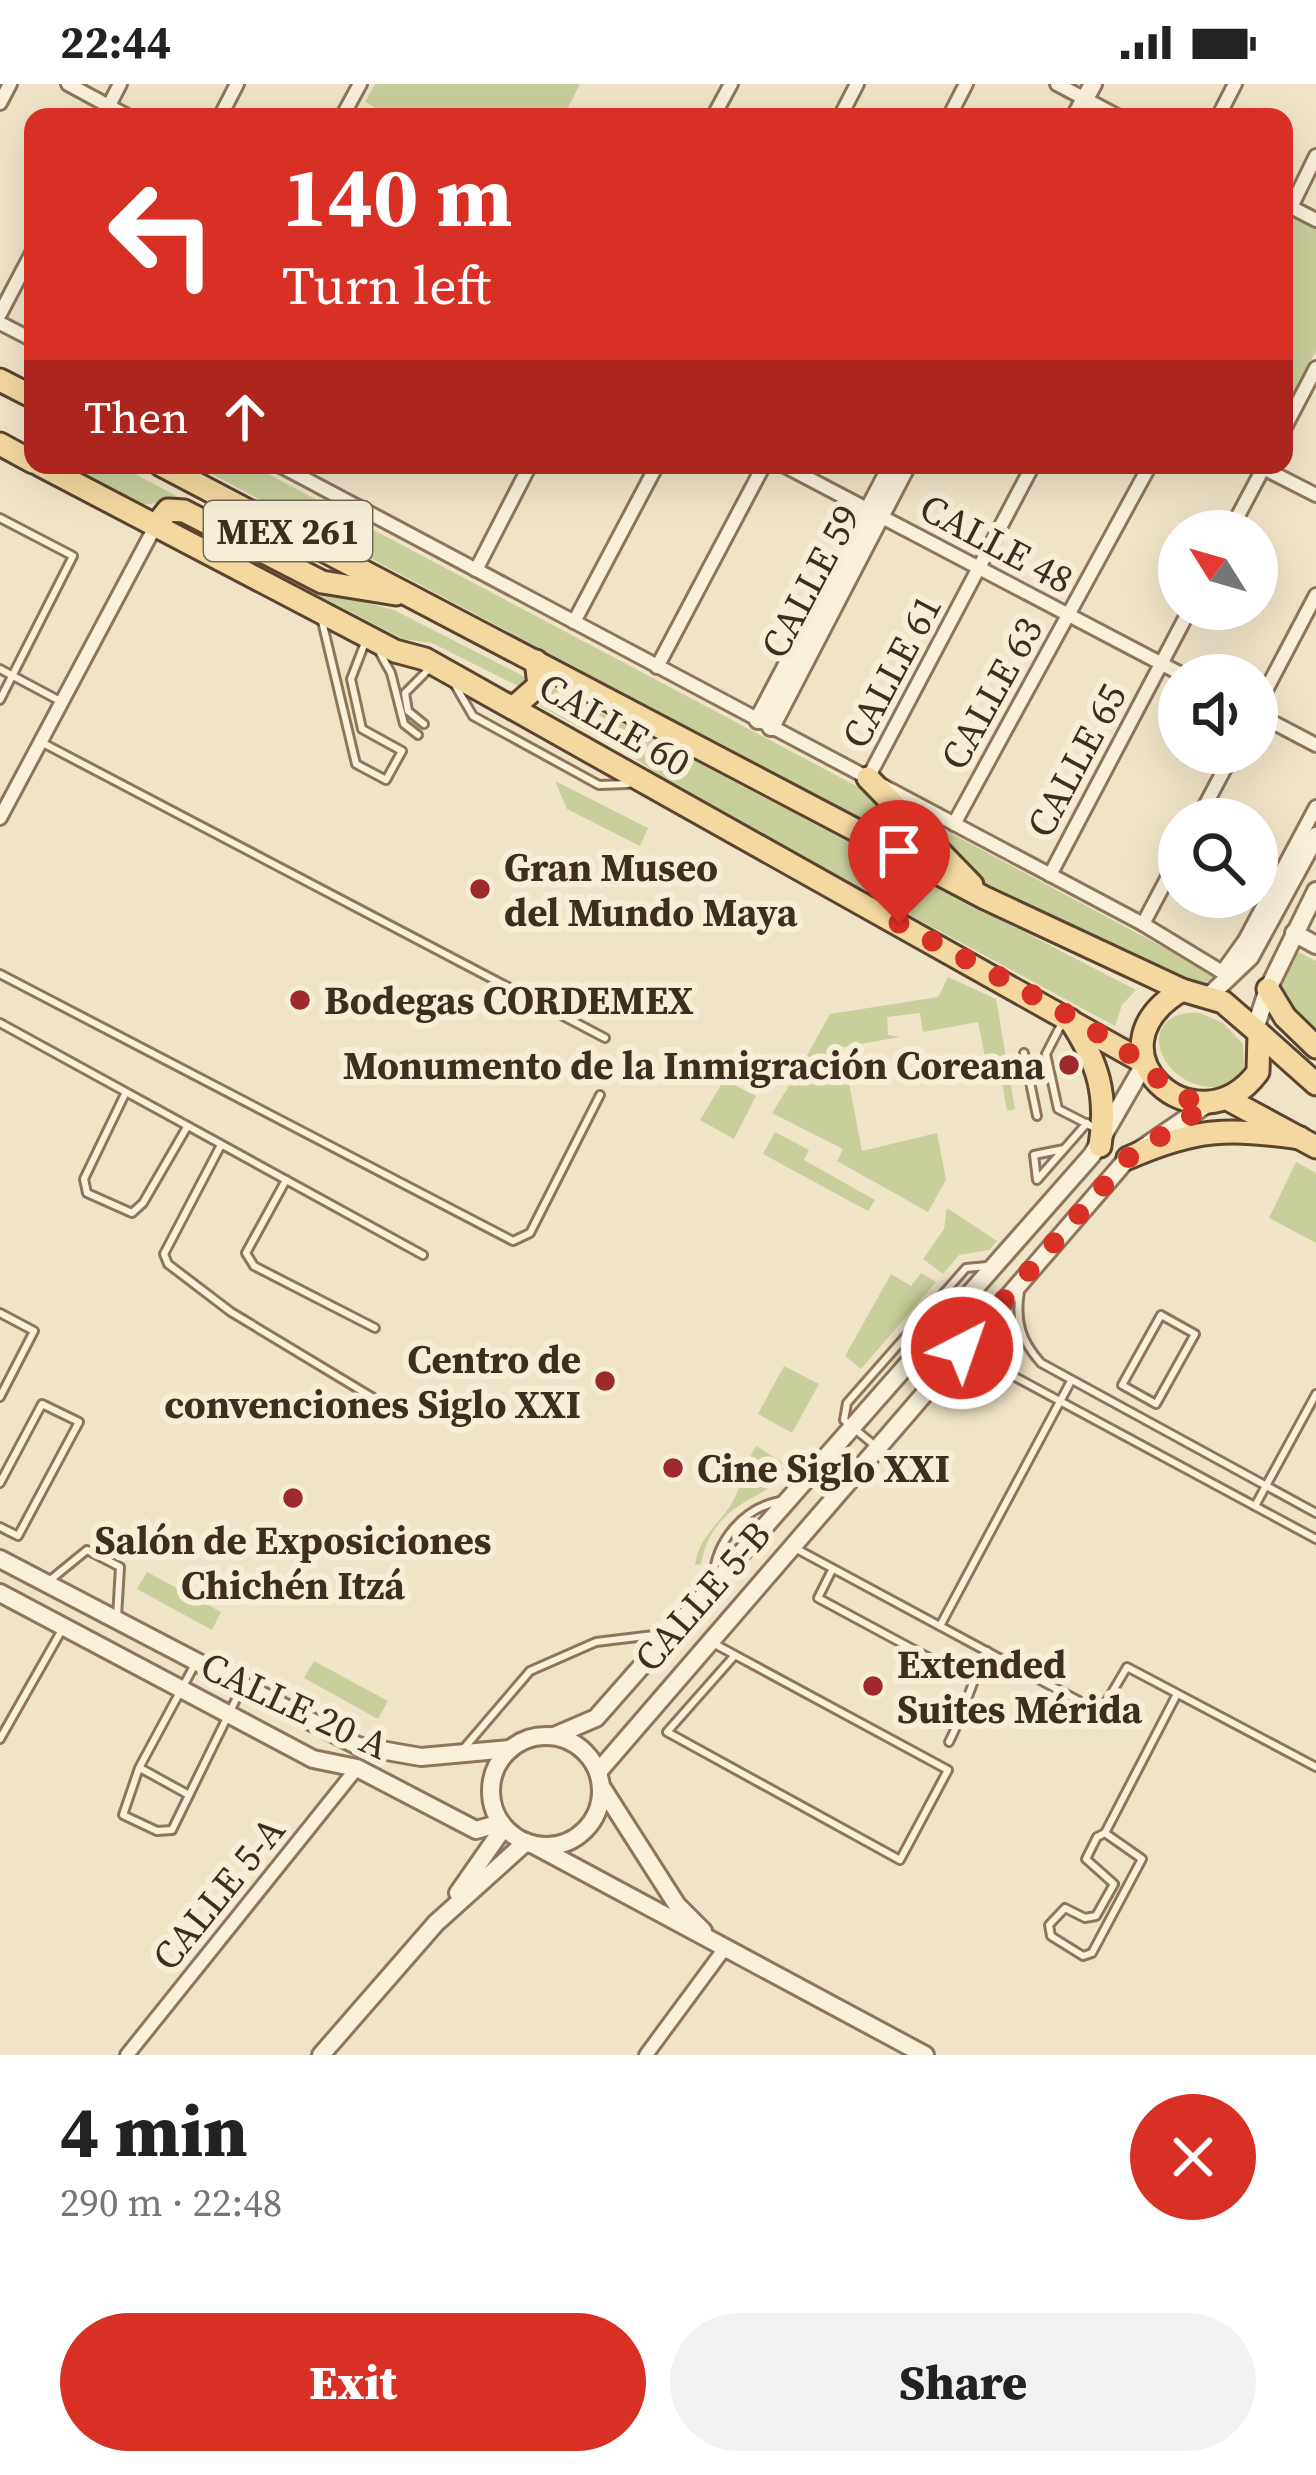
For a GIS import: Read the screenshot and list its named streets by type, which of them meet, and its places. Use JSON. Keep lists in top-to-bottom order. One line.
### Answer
{"streets":{"main road":["MEX 261","CALLE 60"],"street":["CALLE 48","CALLE 59","CALLE 61","CALLE 63","CALLE 65","CALLE 5-B","CALLE 20 A","CALLE 5-A"]},"crossings":[["MEX 261","CALLE 60"],["MEX 261","CALLE 5-B"],["CALLE 48","CALLE 59"],["CALLE 48","CALLE 61"],["CALLE 48","CALLE 63"],["CALLE 60","CALLE 5-B"],["CALLE 5-B","CALLE 20 A"],["CALLE 20 A","CALLE 5-A"]],"places":["Gran Museo del Mundo Maya","Bodegas CORDEMEX","Monumento de la Inmigración Coreana","Centro de convenciones Siglo XXI","Cine Siglo XXI","Salón de Exposiciones Chichén Itzá","Extended Suites Mérida"],"north":"top left","page":{"status":"22:44","turn":["140 m","Turn left"],"then":"Then","heading":["4 min","290 m · 22:48"],"buttons":["Exit","Share"]}}
